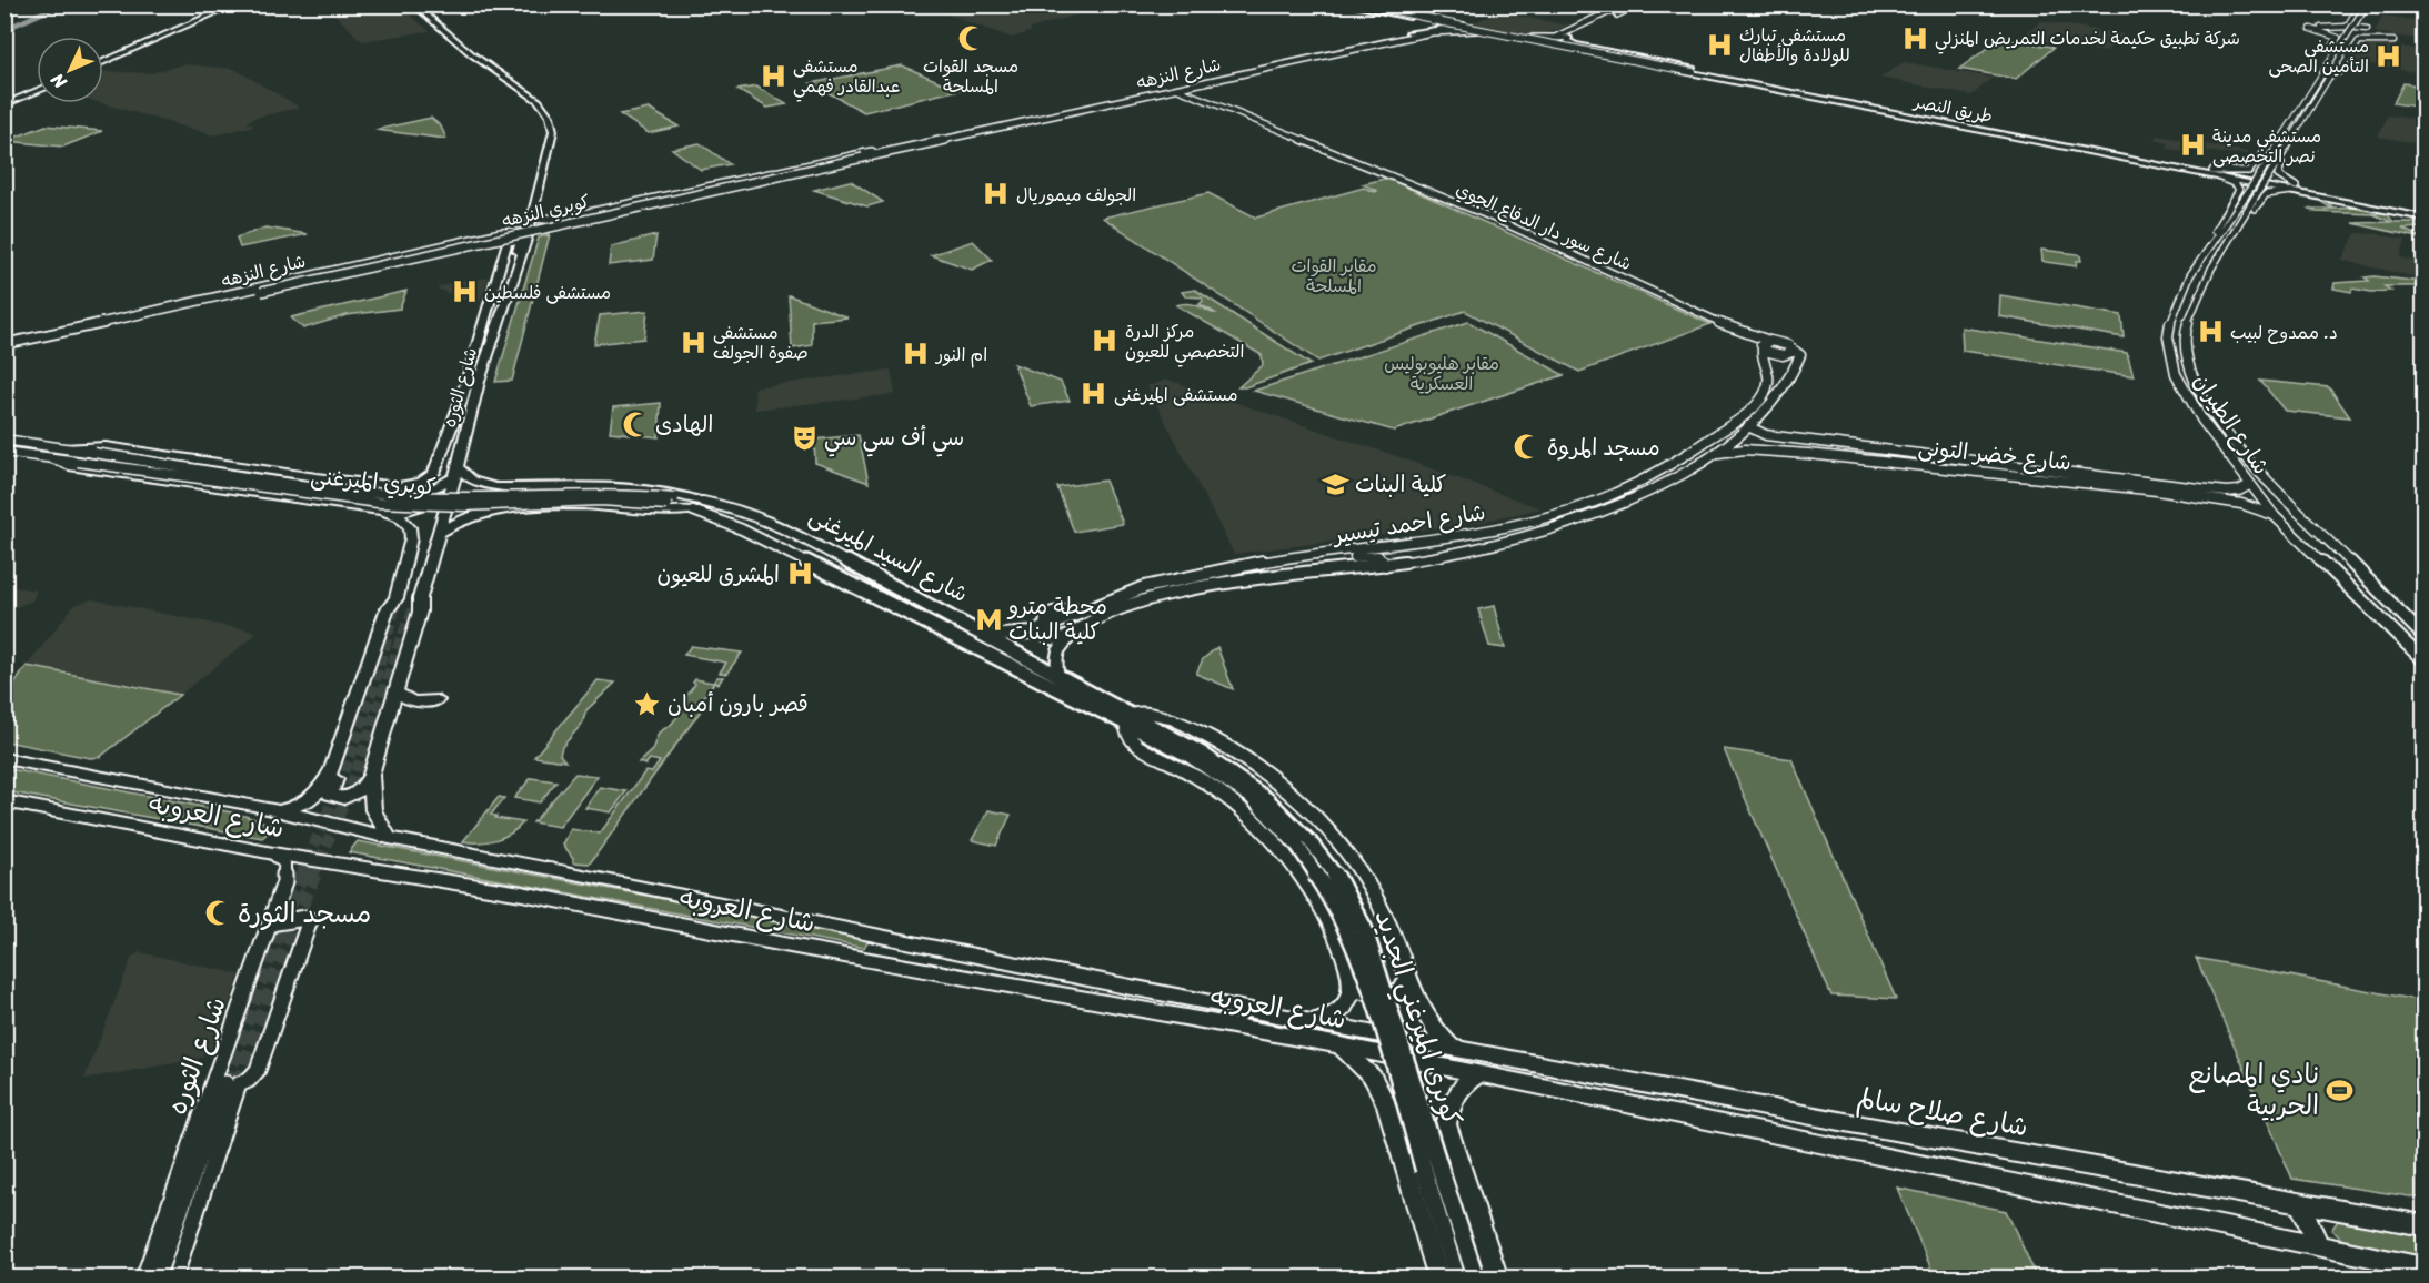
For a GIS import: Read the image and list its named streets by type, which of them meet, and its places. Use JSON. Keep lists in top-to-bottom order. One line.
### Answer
{"streets":{"highway":["طريق النصر","شارع الثوره","شارع السيد الميرغنى","شارع العروبه","شارع صلاح سالم"],"main road":["شارع النزهه","كوبري النزهه","شارع سور دار الدفاع الجوي","شارع الطيران","شارع خضر التونى","كوبري الميرغنى","شارع احمد تيسير","كوبرى الميرغني الجديد"]},"crossings":[["شارع النزهه","طريق النصر"],["شارع النزهه","كوبري النزهه"],["شارع النزهه","شارع سور دار الدفاع الجوي"],["شارع النزهه","شارع الثوره"],["شارع الثوره","شارع العروبه"],["شارع الطيران","شارع خضر التونى"],["شارع خضر التونى","شارع احمد تيسير"],["كوبري الميرغنى","شارع السيد الميرغنى"],["شارع السيد الميرغنى","شارع العروبه"],["شارع السيد الميرغنى","كوبرى الميرغني الجديد"],["شارع السيد الميرغنى","شارع صلاح سالم"],["شارع العروبه","شارع صلاح سالم"]],"parks":["مقابر القوات المسلحة","مقابر هليوبوليس العسكرية"],"places":{"mosque":["مسجد القوات المسلحة","الهادى","مسجد المروة","مسجد الثورة"],"hospital":["شركة تطبيق حكيمة لخدمات التمريض المنزلي","مستشفى تبارك للولادة والأطفال","مستشفى التأمين الصحى","مستشفى عبدالقادر فهمي","مستشفى مدينة نصر التخصصى","الجولف ميموريال","مستشفى فلسطين","د. ممدوح لبيب","مركز الدرة التخصصي للعيون","مستشفى صفوة الجولف","ام النور","مستشفى الميرغنى","المشرق للعيون"],"theatre":["سي أف سي سي"],"school or university":["كلية البنات"],"metro station":["محطة مترو كلية البنات"],"place":["قصر بارون أمبان"],"sports":["نادي المصانع الحربية"]},"north":"bottom left"}
